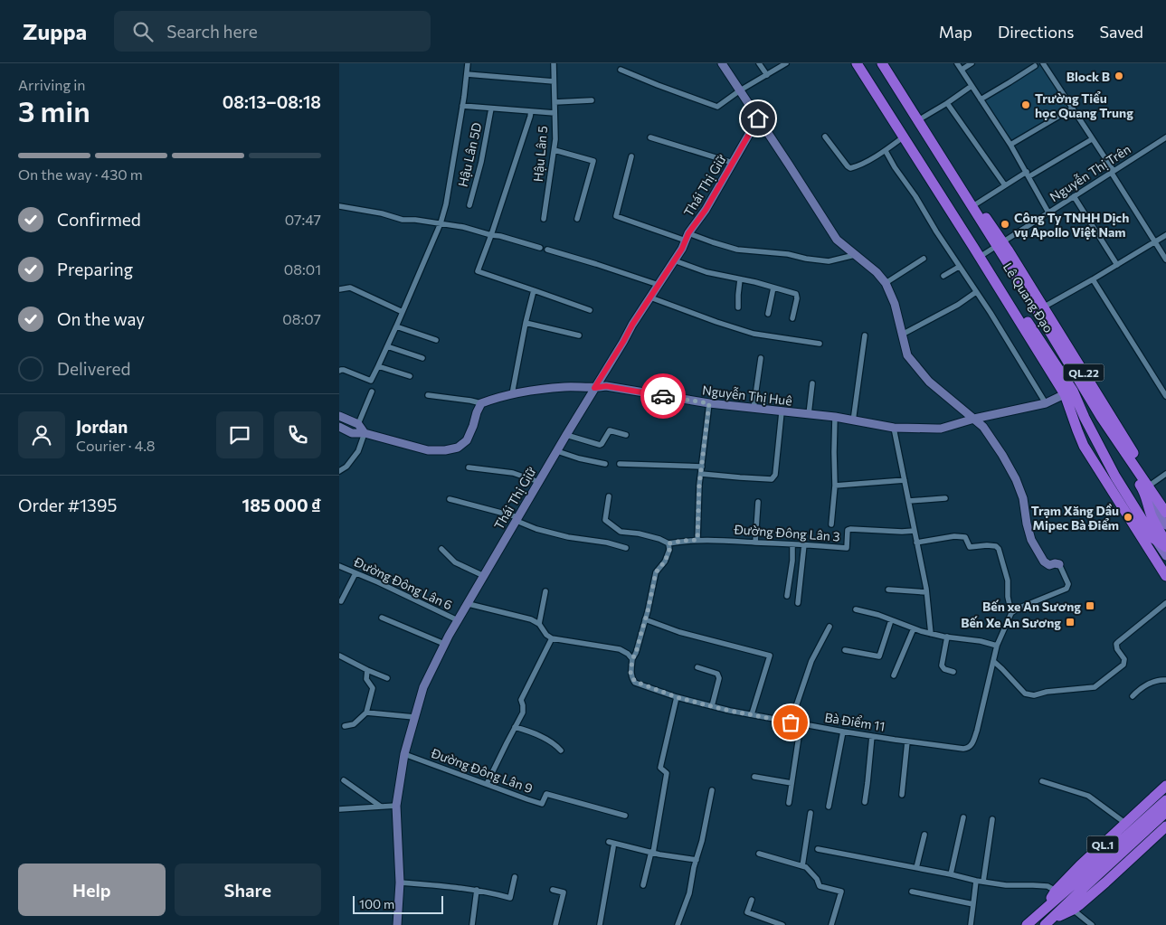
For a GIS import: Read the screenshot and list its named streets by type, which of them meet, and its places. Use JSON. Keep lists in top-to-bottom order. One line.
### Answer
{"streets":{"highway":["Lê Quang Đạo","QL.22","QL.1"],"street":["Hậu Lân 5","Hậu Lân 5D","Nguyễn Thị Trên","Thái Thị Giữ","Nguyễn Thị Huê","Đường Đông Lân 3","Đường Đông Lân 6","Bà Điểm 11","Đường Đông Lân 9"]},"crossings":[["Nguyễn Thị Trên","Lê Quang Đạo"],["Thái Thị Giữ","Nguyễn Thị Huê"],["Thái Thị Giữ","Đường Đông Lân 6"],["Thái Thị Giữ","Đường Đông Lân 9"],["Lê Quang Đạo","Nguyễn Thị Huê"]],"places":{"other":["Block B","Trường Tiểu học Quang Trung","Công Ty TNHH Dịch vụ Apollo Việt Nam","Trạm Xăng Dầu Mipec Bà Điểm"],"transit":["Bến xe An Sương","Bến Xe An Sương"]},"scale_bar":"100 m","page":{"header":"Zuppa","search":"Search here","nav":["Map","Directions","Saved"],"heading":["3 min","Arriving in","08:13–08:18"],"panel":["Jordan","Courier · 4.8","Order #1395","185 000 ₫"],"bar":"On the way · 430 m","list":[["Confirmed","07:47"],["Preparing","08:01"],["On the way","08:07"],"Delivered"],"buttons":["Help","Share"],"scale":"100 m"}}
